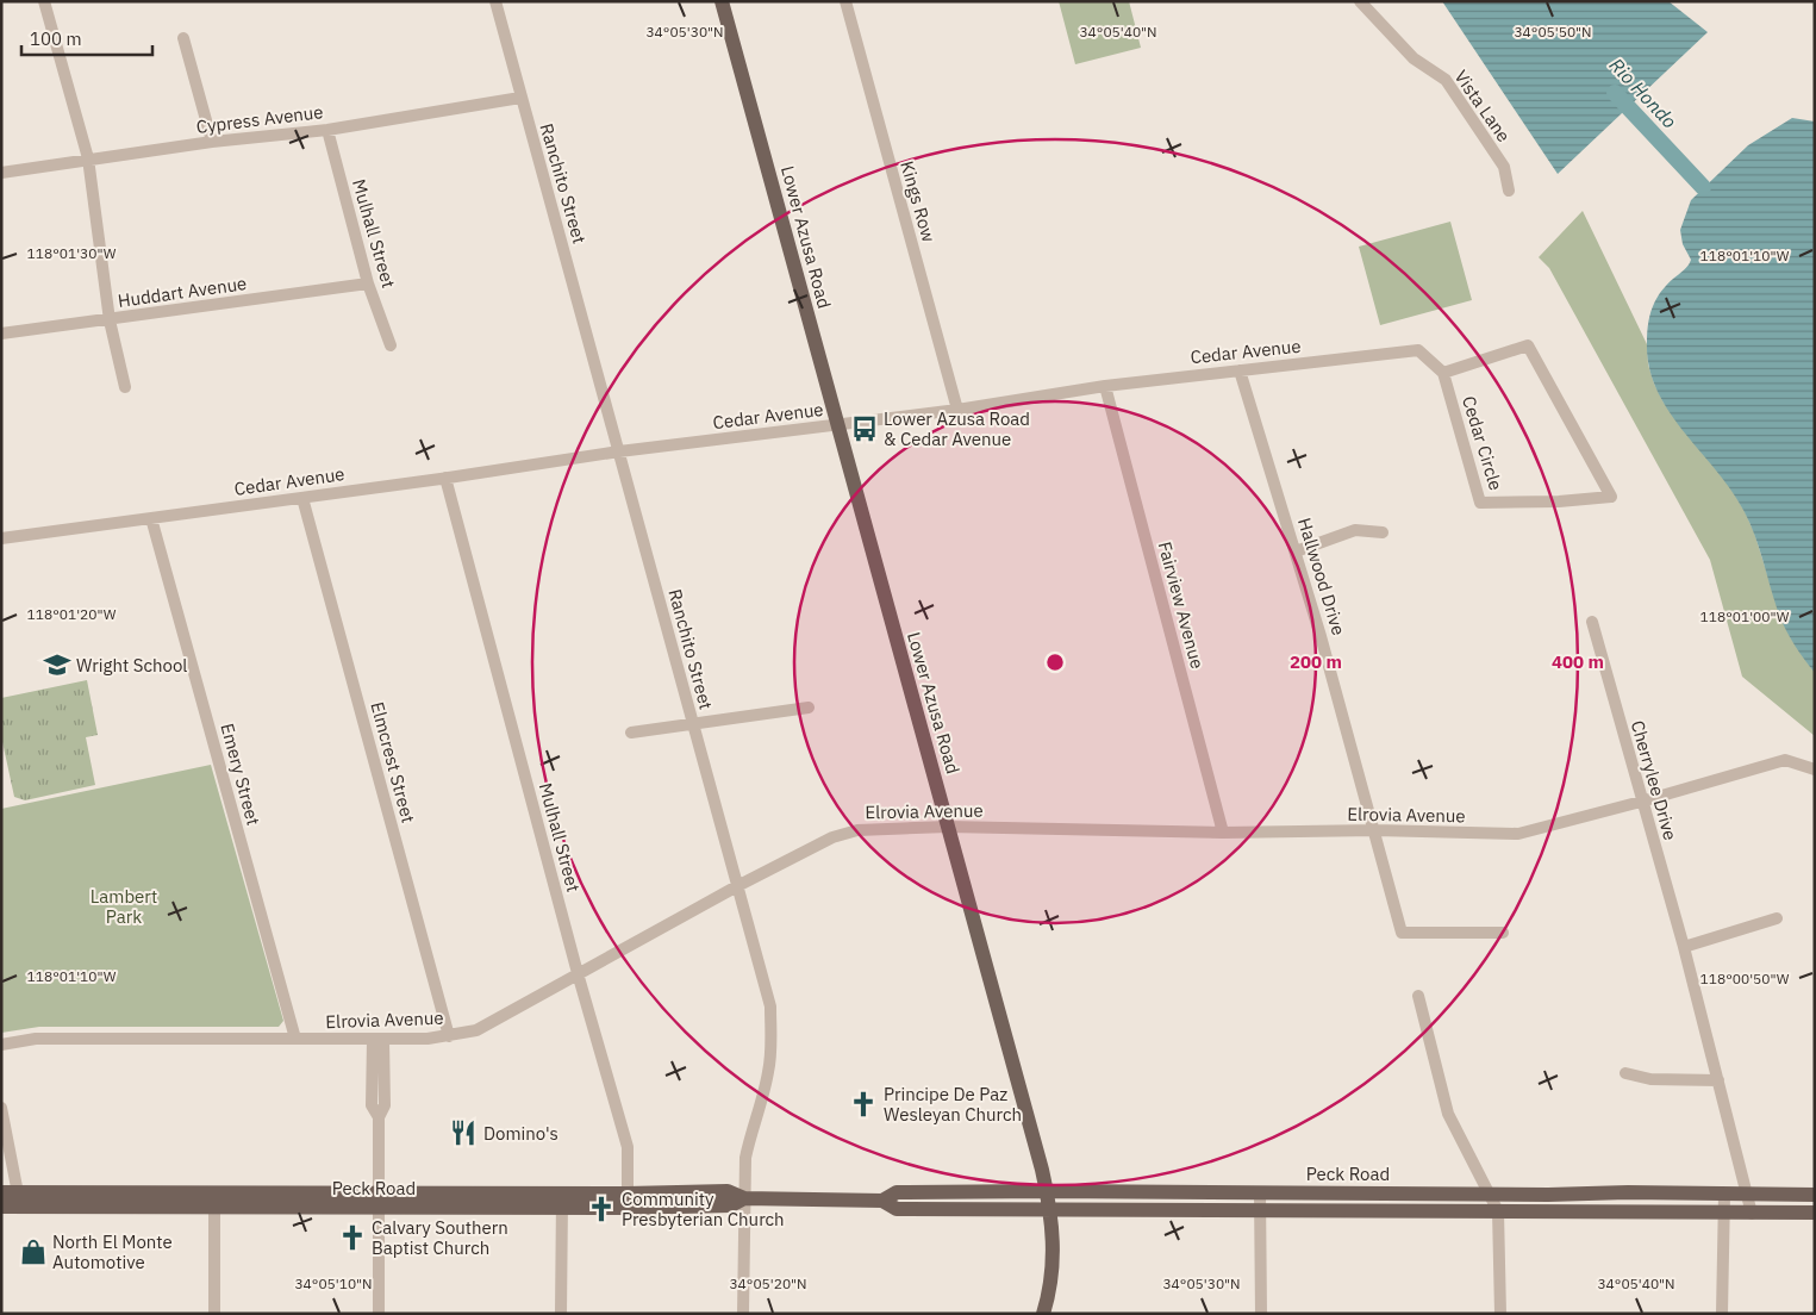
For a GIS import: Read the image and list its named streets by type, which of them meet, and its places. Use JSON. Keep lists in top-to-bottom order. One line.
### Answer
{"streets":{"main road":["Lower Azusa Road","Peck Road"],"street":["Vista Lane","Cypress Avenue","Ranchito Street","Kings Row","Mulhall Street","Huddart Avenue","Cedar Avenue","Cedar Circle","Hallwood Drive","Fairview Avenue","Elmcrest Street","Emery Street","Cherrylee Drive","Elrovia Avenue"]},"crossings":[["Cypress Avenue","Ranchito Street"],["Cypress Avenue","Mulhall Street"],["Ranchito Street","Cedar Avenue"],["Ranchito Street","Elrovia Avenue"],["Ranchito Street","Peck Road"],["Kings Row","Cedar Avenue"],["Mulhall Street","Huddart Avenue"],["Mulhall Street","Cedar Avenue"],["Mulhall Street","Elrovia Avenue"],["Mulhall Street","Peck Road"],["Lower Azusa Road","Cedar Avenue"],["Lower Azusa Road","Elrovia Avenue"],["Lower Azusa Road","Peck Road"],["Cedar Avenue","Cedar Circle"],["Cedar Avenue","Hallwood Drive"],["Cedar Avenue","Fairview Avenue"],["Cedar Avenue","Elmcrest Street"],["Cedar Avenue","Emery Street"],["Hallwood Drive","Elrovia Avenue"],["Fairview Avenue","Elrovia Avenue"],["Elmcrest Street","Elrovia Avenue"],["Emery Street","Elrovia Avenue"],["Cherrylee Drive","Elrovia Avenue"],["Cherrylee Drive","Peck Road"]],"water":["Rio Hondo"],"parks":["Lambert Park"],"places":{"bus stop":["Lower Azusa Road & Cedar Avenue"],"school or university":["Wright School"],"church":["Principe De Paz Wesleyan Church","Community Presbyterian Church","Calvary Southern Baptist Church"],"restaurant":["Domino's"],"shop":["North El Monte Automotive"]},"scale_bar":"100 m","coordinates":["34°05'30\"N","34°05'40\"N","34°05'50\"N","118°01'30\"W","118°01'10\"W","118°01'20\"W","118°01'00\"W","118°00'50\"W","34°05'10\"N","34°05'20\"N"],"rings":["200 m","400 m"]}
